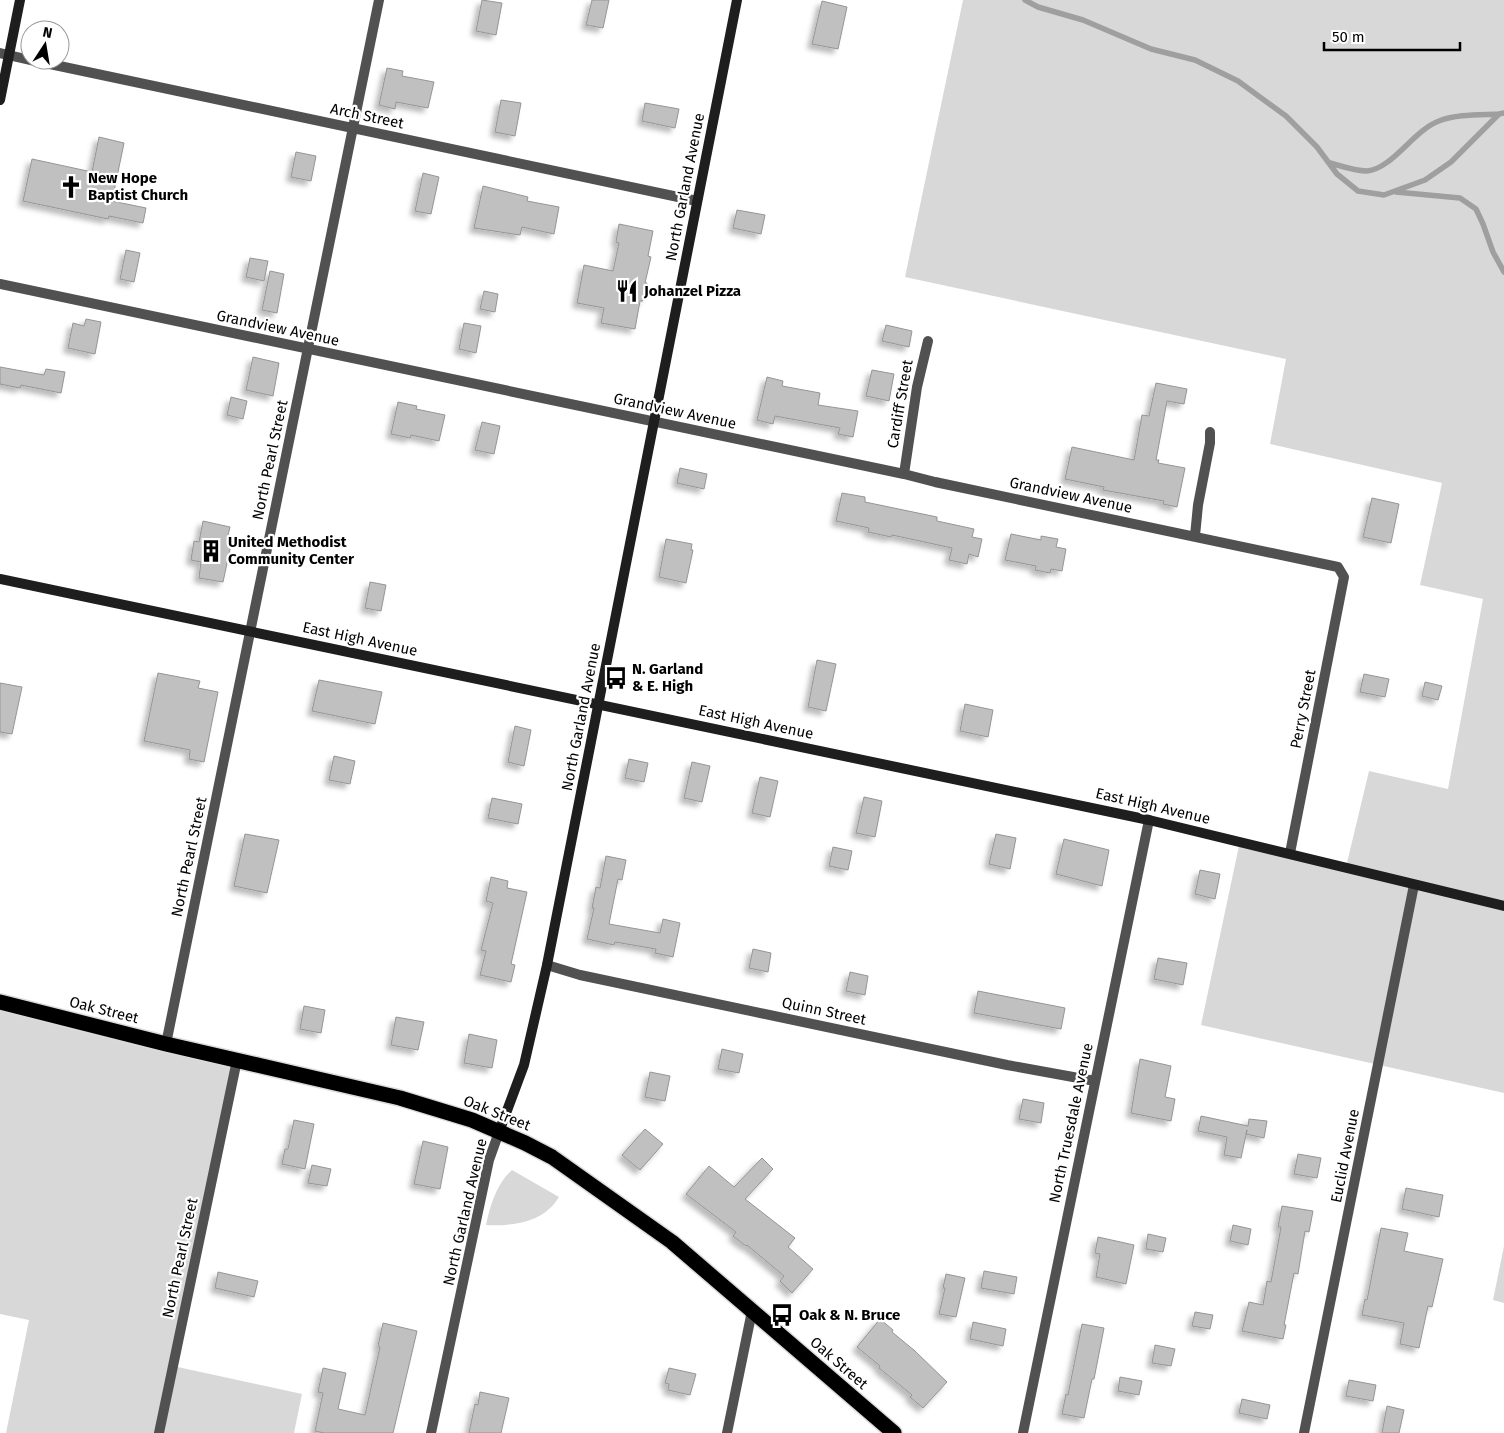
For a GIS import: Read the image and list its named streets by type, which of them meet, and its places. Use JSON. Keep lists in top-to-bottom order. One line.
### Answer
{"streets":{"highway":["Oak Street"],"street":["Arch Street","North Garland Avenue","Grandview Avenue","Cardiff Street","North Pearl Street","East High Avenue","Perry Street","Quinn Street","North Truesdale Avenue","Euclid Avenue"]},"crossings":[["Arch Street","North Garland Avenue"],["Arch Street","North Pearl Street"],["North Garland Avenue","Grandview Avenue"],["North Garland Avenue","East High Avenue"],["North Garland Avenue","Oak Street"],["North Garland Avenue","Quinn Street"],["Grandview Avenue","Cardiff Street"],["Grandview Avenue","North Pearl Street"],["Grandview Avenue","Perry Street"],["North Pearl Street","East High Avenue"],["North Pearl Street","Oak Street"],["East High Avenue","Perry Street"],["East High Avenue","North Truesdale Avenue"],["East High Avenue","Euclid Avenue"],["Quinn Street","North Truesdale Avenue"]],"places":{"church":["New Hope Baptist Church"],"restaurant":["Johanzel Pizza"],"building":["United Methodist Community Center"],"bus stop":["N. Garland & E. High","Oak & N. Bruce"]},"scale_bar":"50 m","north":"top"}
